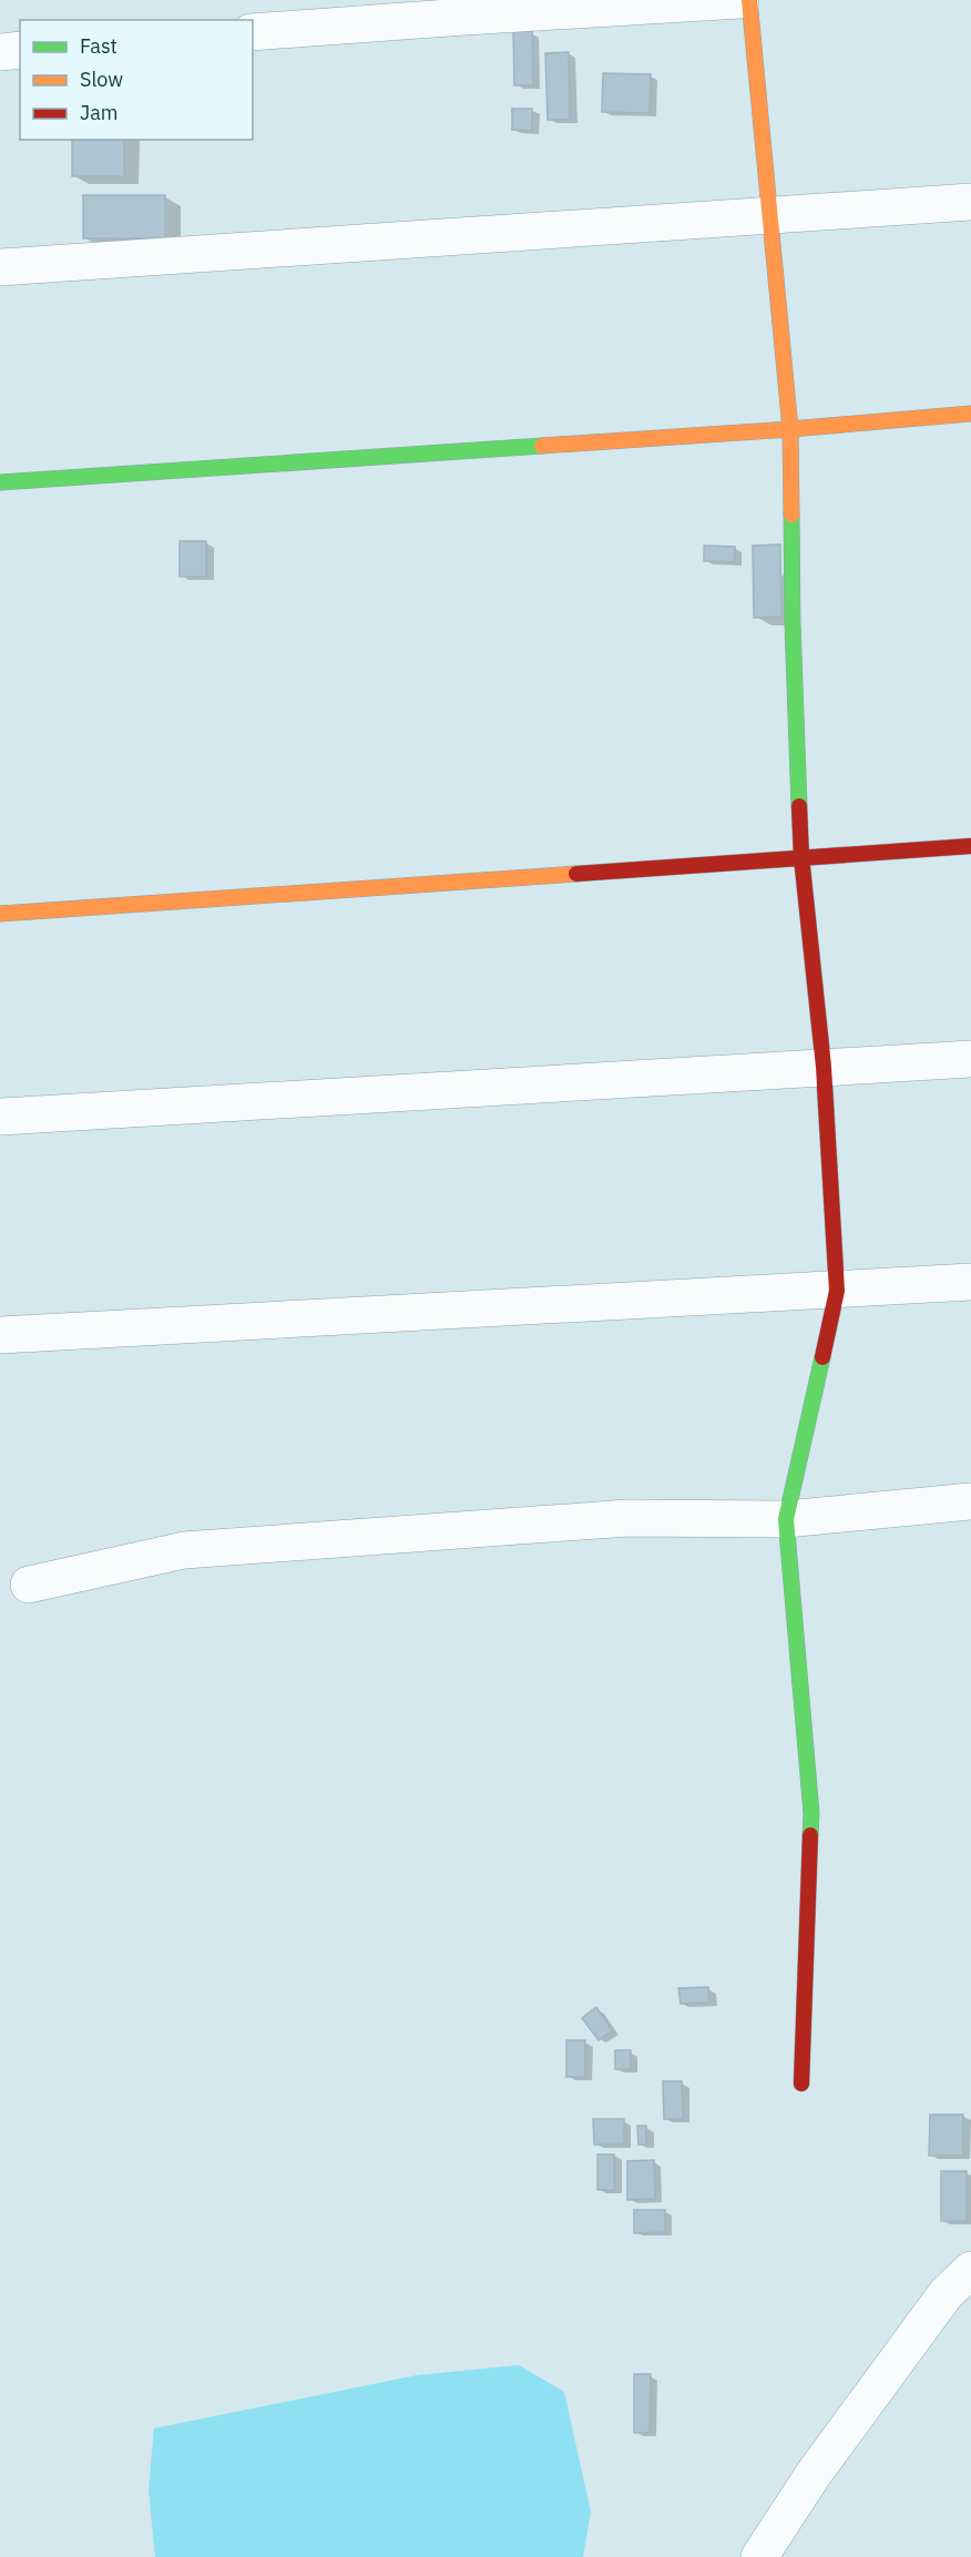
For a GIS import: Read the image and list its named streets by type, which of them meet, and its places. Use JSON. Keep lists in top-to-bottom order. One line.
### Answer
{"legend":["Fast","Slow","Jam"]}
